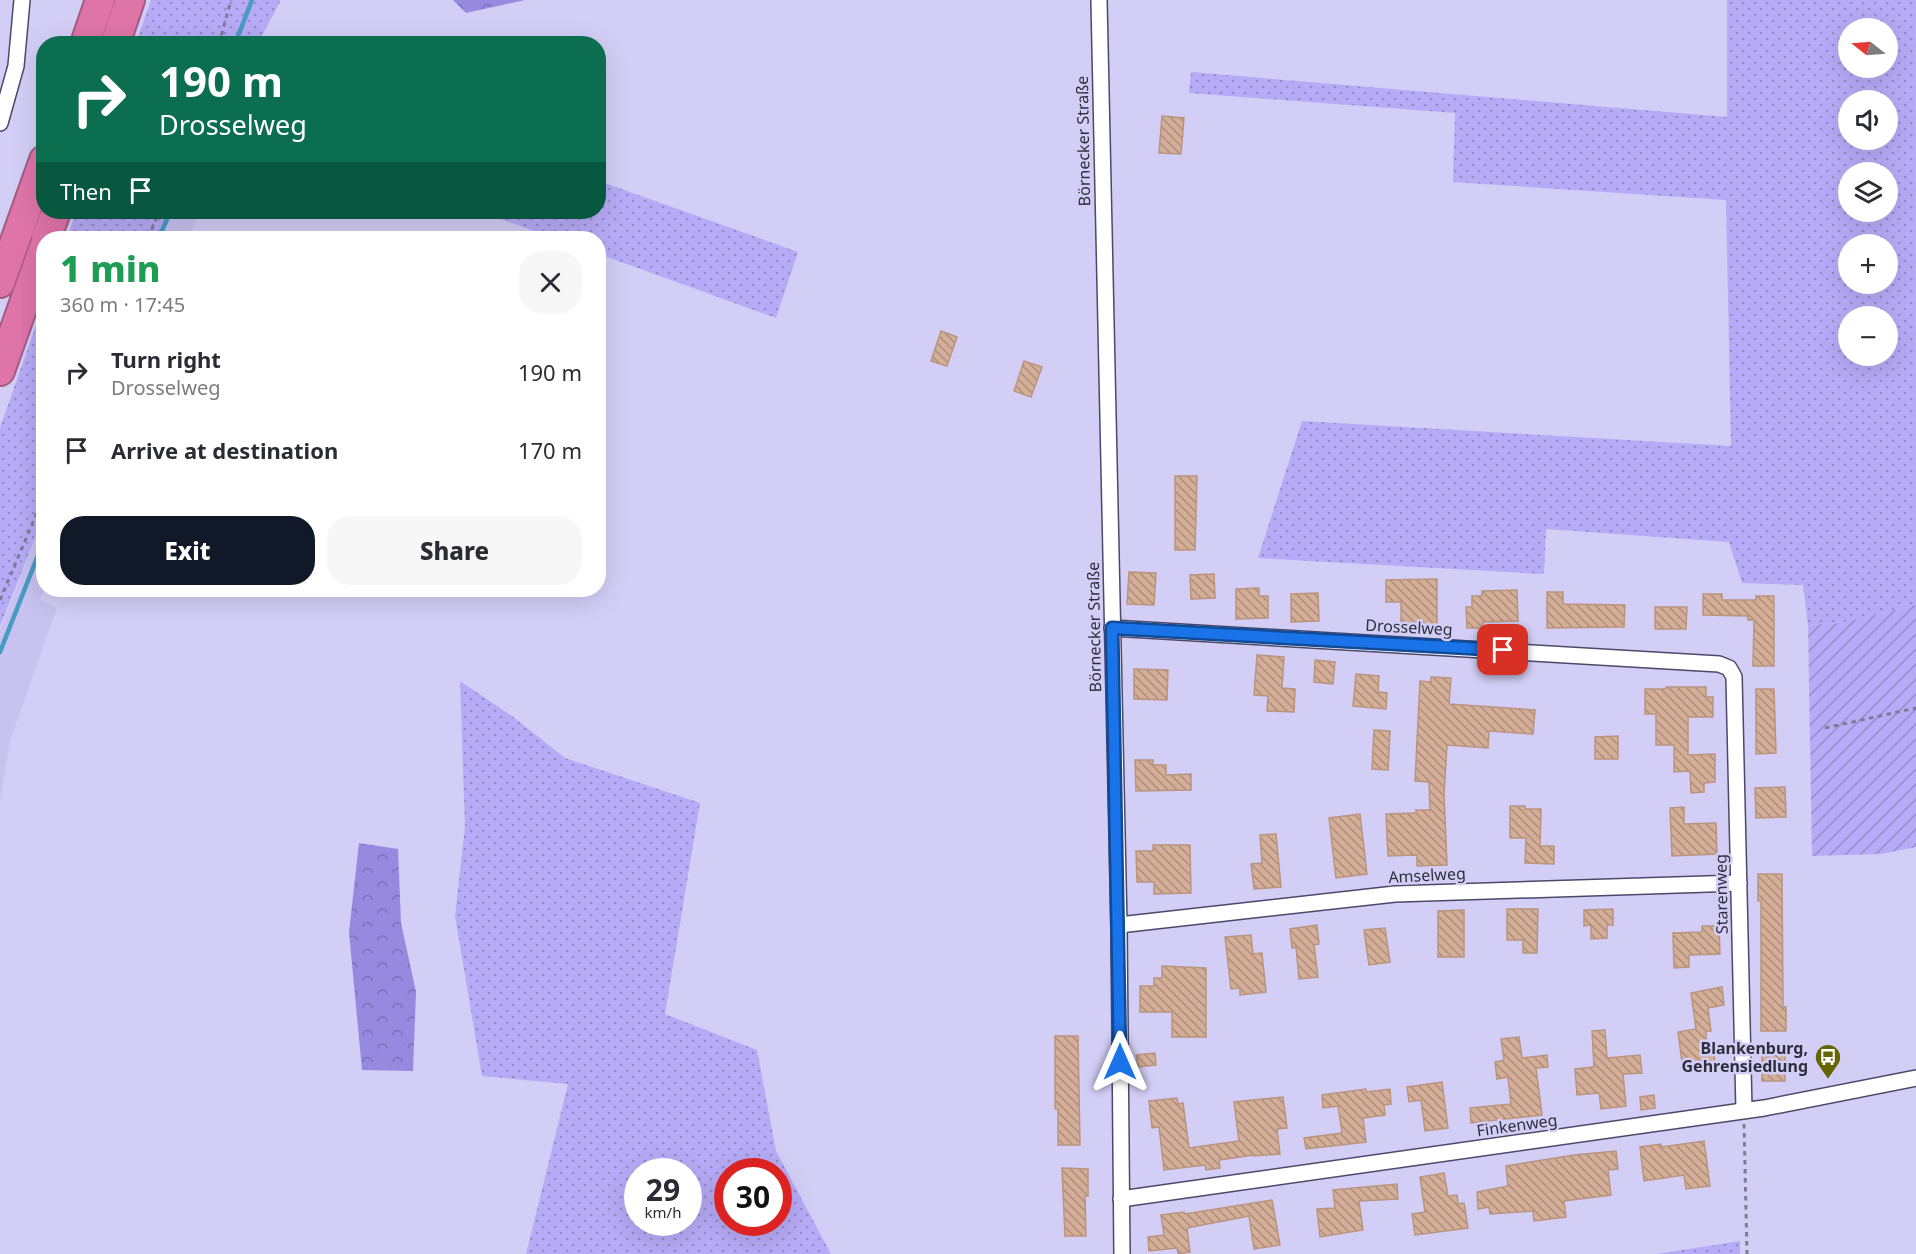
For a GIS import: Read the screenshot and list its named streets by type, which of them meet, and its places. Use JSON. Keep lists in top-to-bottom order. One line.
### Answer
{"streets":{"street":["Börnecker Straße","Drosselweg","Amselweg","Starenweg","Finkenweg"]},"crossings":[["Börnecker Straße","Drosselweg"],["Börnecker Straße","Amselweg"],["Börnecker Straße","Finkenweg"],["Drosselweg","Starenweg"],["Amselweg","Starenweg"],["Starenweg","Finkenweg"]],"places":{"bus stop":["Blankenburg, Gehrensiedlung"]},"north":"left","page":{"map_buttons":["+","−"],"turn":["190 m","Drosselweg"],"then":"Then","heading":["1 min","360 m · 17:45"],"list":[{"name":"Turn right","note":"Drosselweg","value":"190 m"},{"name":"Arrive at destination","value":"170 m"}],"buttons":["Exit","Share"],"speed":"29 km/h","limit":"30"}}
